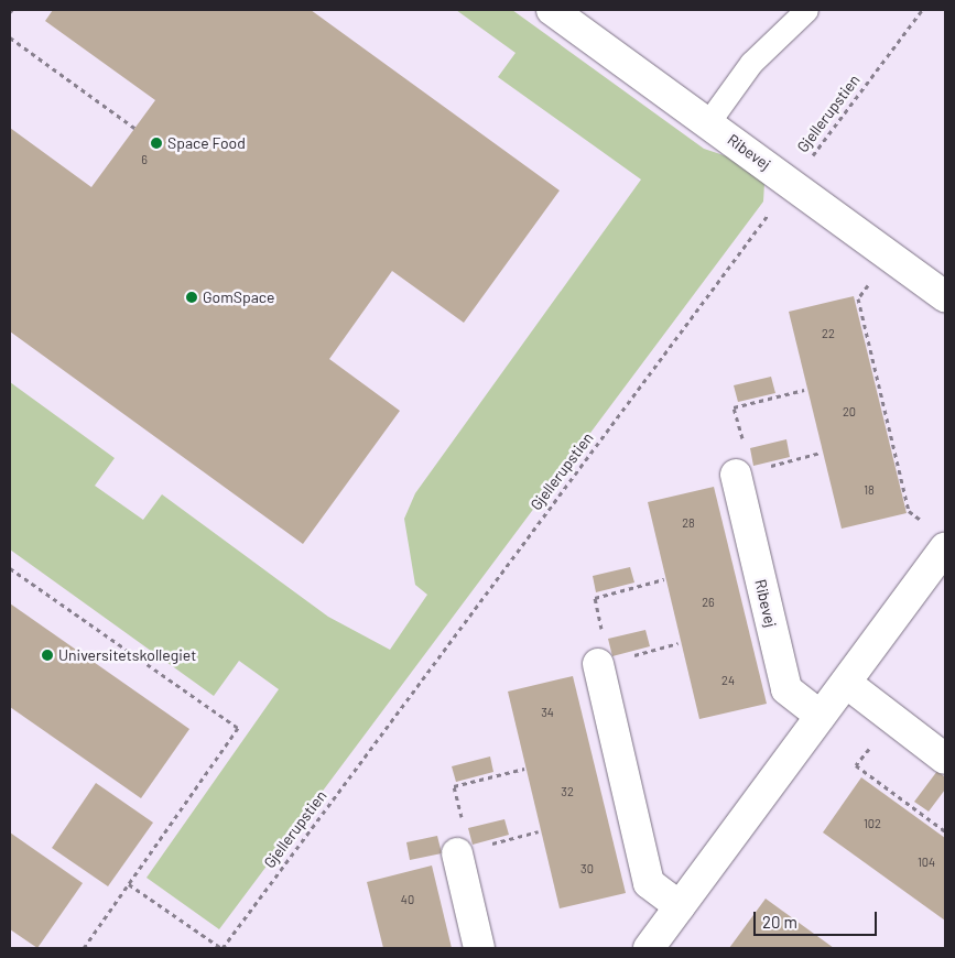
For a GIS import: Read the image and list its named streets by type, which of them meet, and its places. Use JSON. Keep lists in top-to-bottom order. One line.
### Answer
{"streets":{"street":["Ribevej"],"path":["Gjellerupstien"]},"crossings":[["Gjellerupstien","Ribevej"]],"places":["Space Food","GomSpace","Universitetskollegiet"],"house_numbers":["6","22","20","18","28","26","24","34","32","102","104","30","40"],"scale_bar":"20 m"}
